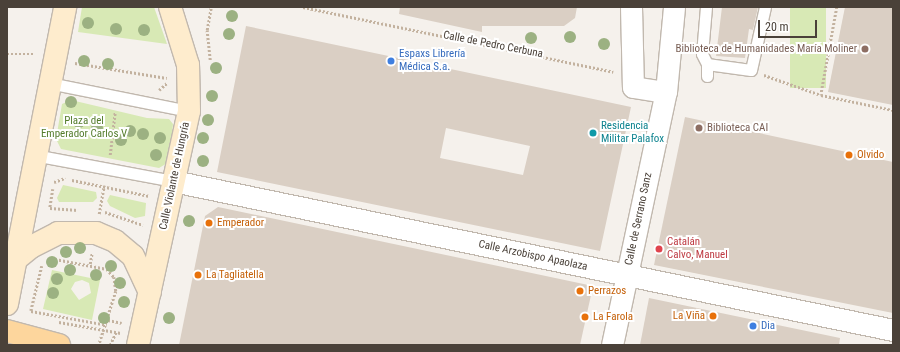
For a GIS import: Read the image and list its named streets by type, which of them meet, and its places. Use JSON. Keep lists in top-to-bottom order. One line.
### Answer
{"streets":{"main road":["Calle Violante de Hungría"],"street":["Calle de Serrano Sanz","Calle Arzobispo Apaolaza"],"path":["Calle de Pedro Cerbuna"]},"crossings":[["Calle Violante de Hungría","Calle Arzobispo Apaolaza"],["Calle de Serrano Sanz","Calle Arzobispo Apaolaza"]],"parks":["Plaza del Emperador Carlos V"],"places":["Biblioteca de Humanidades María Moliner","Espaxs Librería Médica S.a.","Biblioteca CAI","Residencia Militar Palafox","Olvido","Emperador","Catalán Calvo, Manuel","La Tagliatella","Perrazos","La Viña","La Farola","Dia"],"scale_bar":"20 m"}
